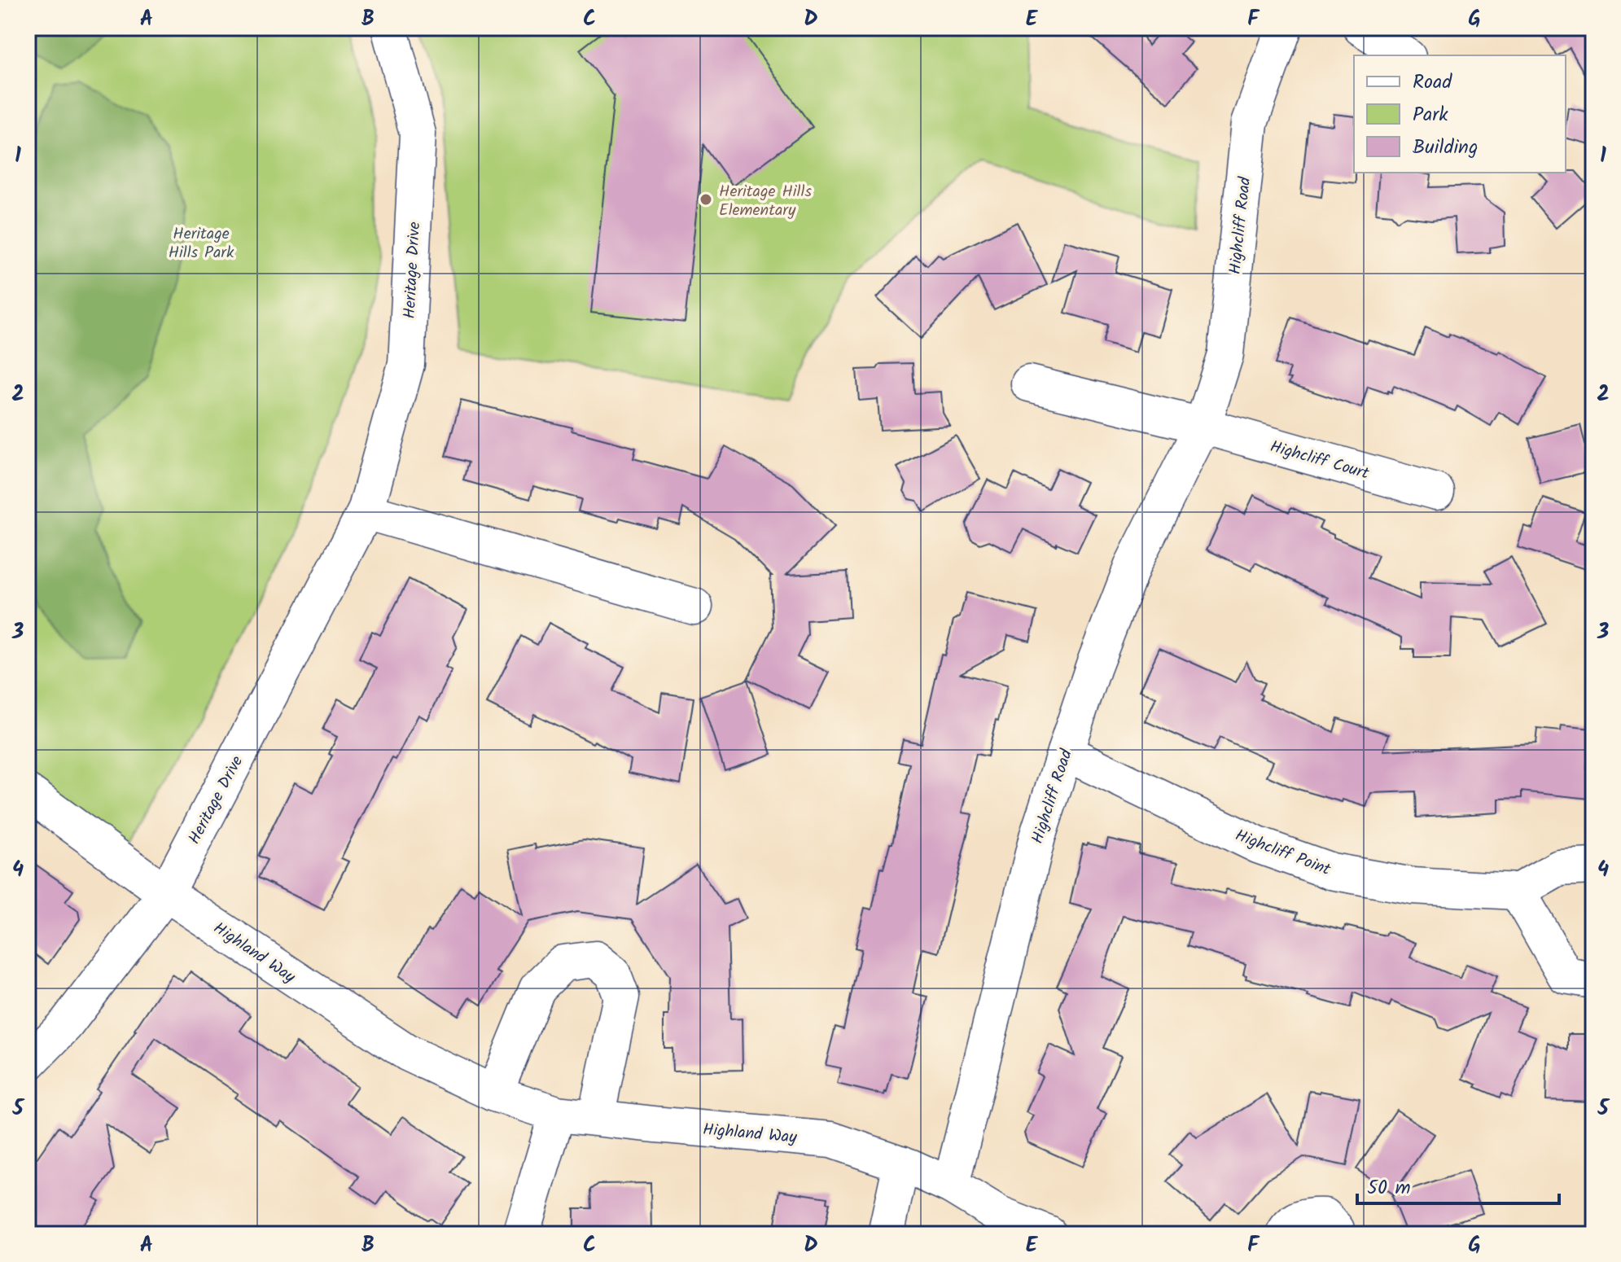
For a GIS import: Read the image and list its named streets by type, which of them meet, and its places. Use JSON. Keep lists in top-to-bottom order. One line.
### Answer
{"streets":{"street":["Highcliff Road","Heritage Drive","Highcliff Court","Highcliff Point","Highland Way"]},"crossings":[["Highcliff Road","Highcliff Court"],["Highcliff Road","Highcliff Point"],["Highcliff Road","Highland Way"],["Heritage Drive","Highland Way"]],"parks":["Heritage Hills Park"],"places":["Heritage Hills Elementary"],"legend":["Road","Park","Building"],"scale_bar":"50 m","grid":{"columns":["A","B","C","D","E","F","G"],"rows":["1","2","3","4","5"]}}
